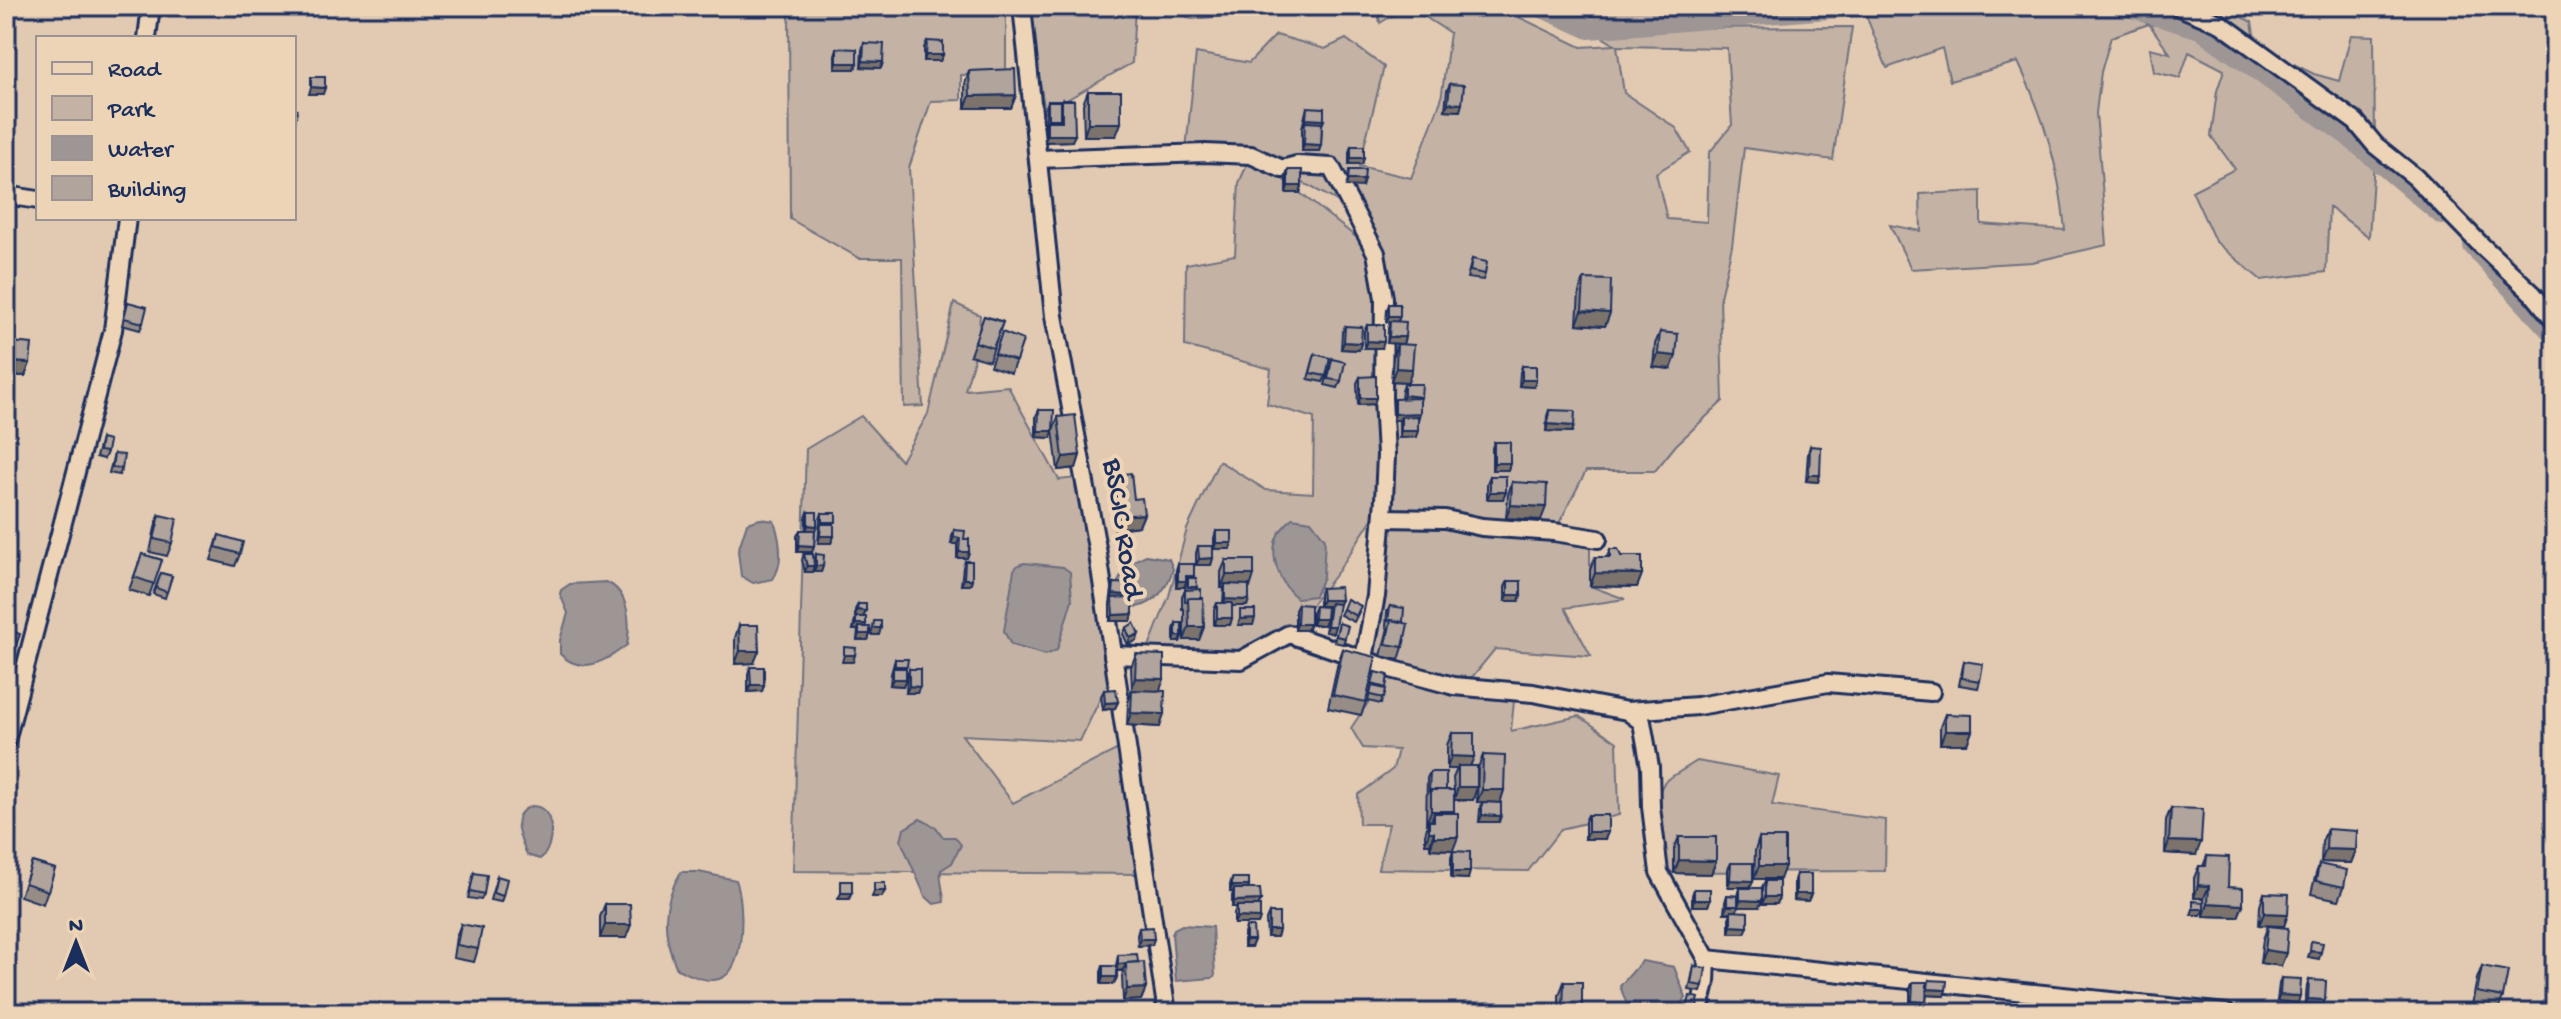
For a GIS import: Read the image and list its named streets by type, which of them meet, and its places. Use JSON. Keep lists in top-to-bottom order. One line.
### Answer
{"streets":{"street":["BSCIC Road"]},"legend":["Road","Park","Water","Building"],"north":"top"}
